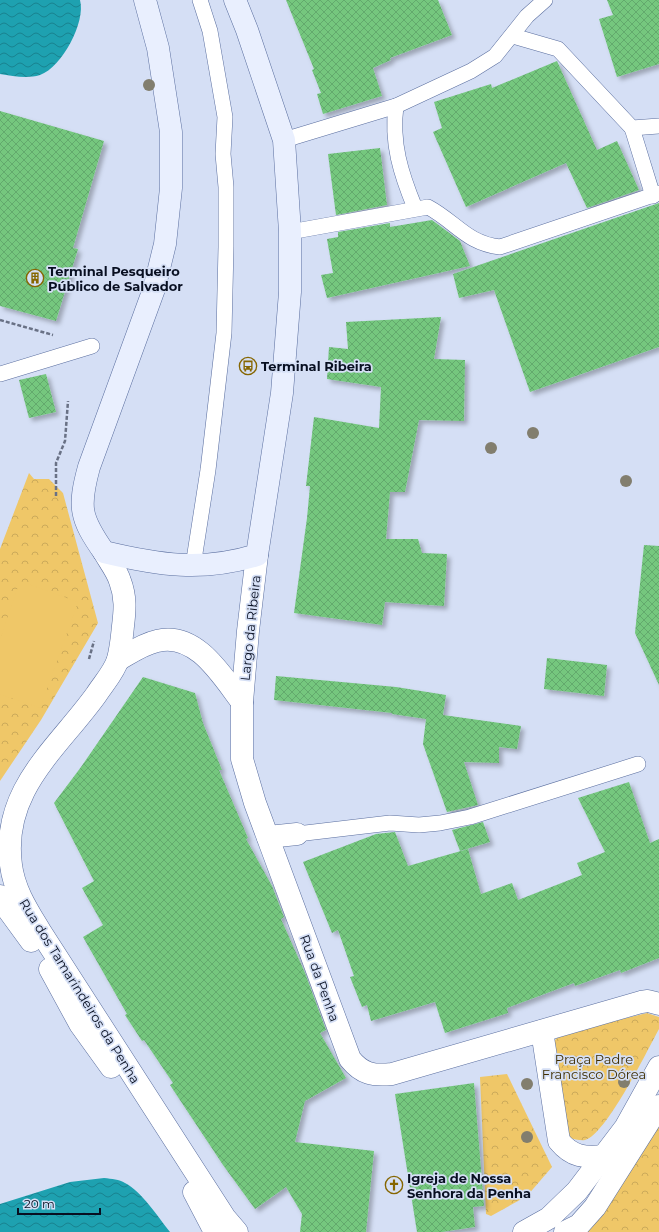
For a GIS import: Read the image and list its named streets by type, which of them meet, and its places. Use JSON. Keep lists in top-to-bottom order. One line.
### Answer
{"streets":{"street":["Largo da Ribeira","Rua da Penha","Rua dos Tamarindeiros da Penha"]},"crossings":[["Largo da Ribeira","Rua da Penha"]],"parks":["Praça Padre Francisco Dórea"],"places":{"building":["Terminal Pesqueiro Público de Salvador"],"bus stop":["Terminal Ribeira"],"church":["Igreja de Nossa Senhora da Penha"]},"scale_bar":"20 m"}
